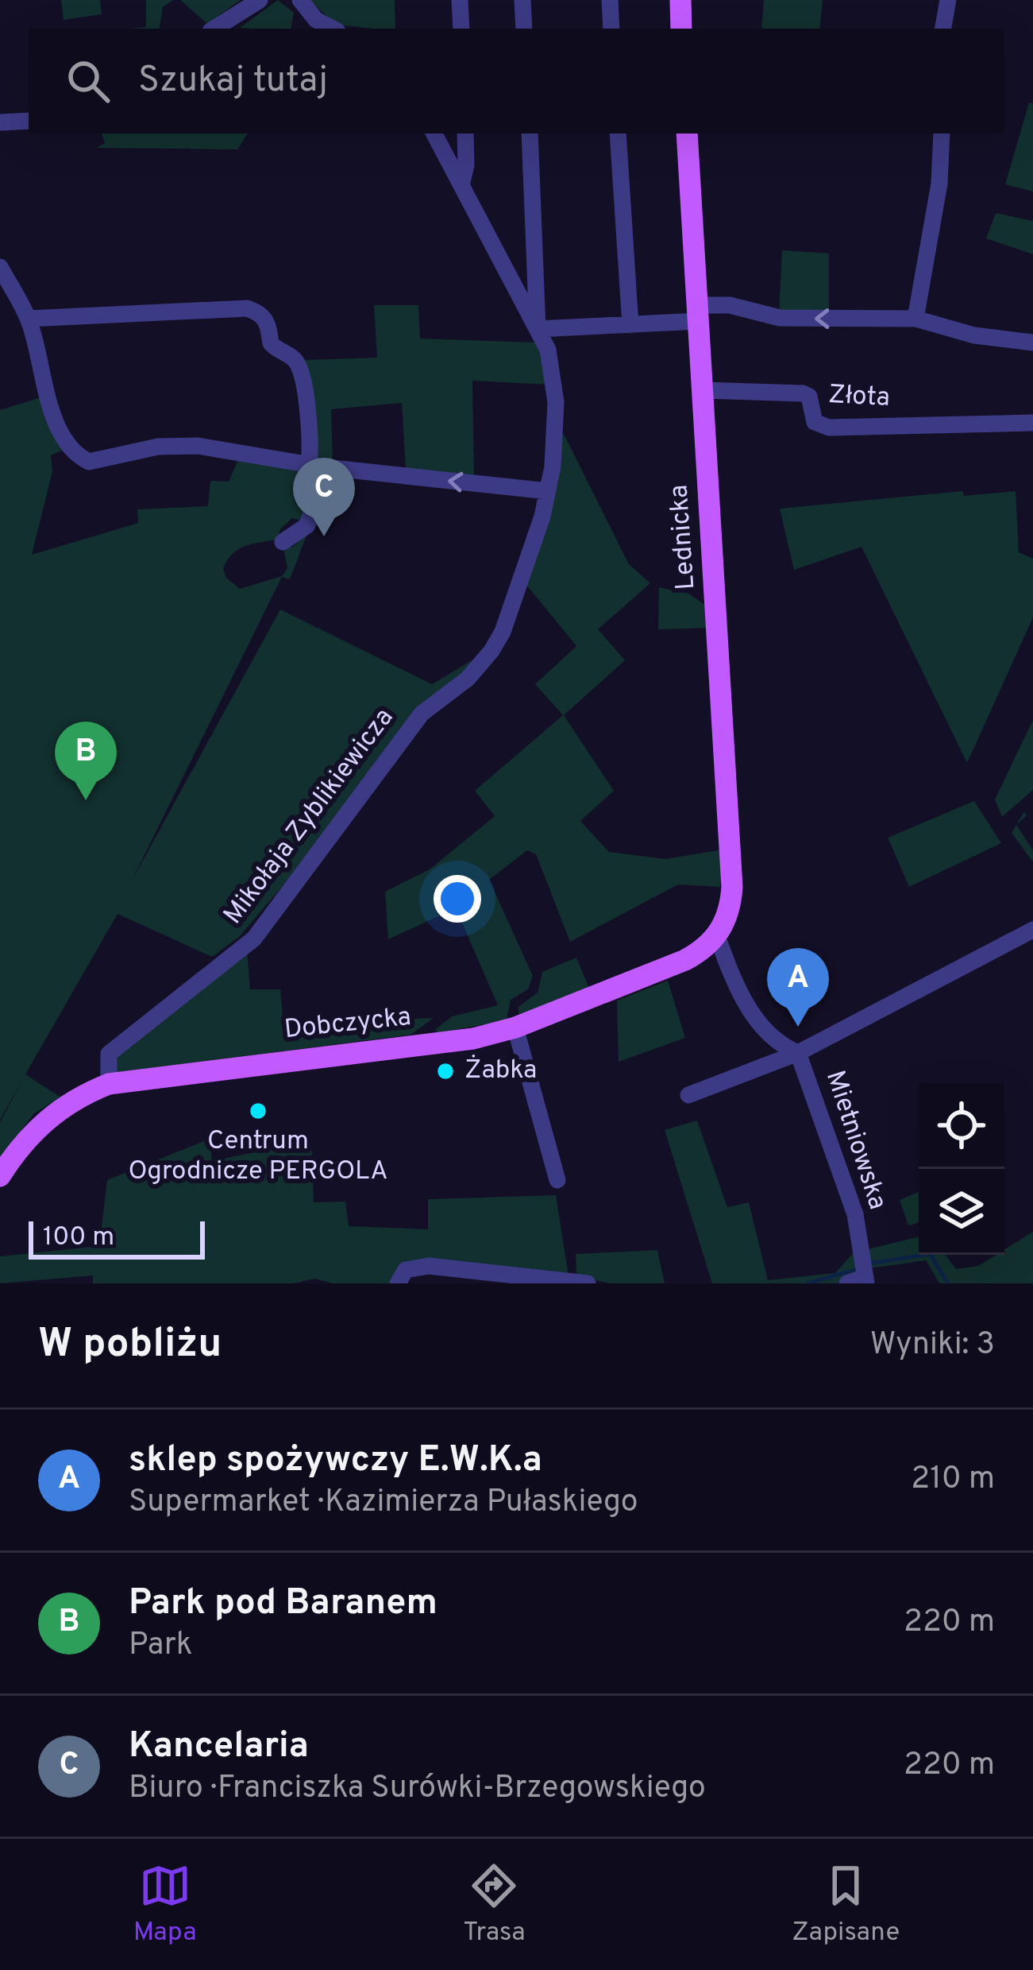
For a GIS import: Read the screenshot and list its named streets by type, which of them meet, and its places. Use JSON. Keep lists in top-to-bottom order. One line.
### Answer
{"streets":{"main road":["Lednicka","Dobczycka"],"street":["Złota","Mikołaja Zyblikiewicza","Mietniowska"]},"crossings":[["Złota","Lednicka"],["Lednicka","Dobczycka"],["Lednicka","Mietniowska"],["Mikołaja Zyblikiewicza","Dobczycka"],["Dobczycka","Mietniowska"]],"places":["Żabka","Centrum Ogrodnicze PERGOLA"],"scale_bar":"100 m","page":{"search":"Szukaj tutaj","pins":["C","B","A"],"scale":"100 m","heading":["W pobliżu","Wyniki: 3"],"list":[{"mark":"A","name":"sklep spożywczy E.W.K.a","note":"Supermarket · Kazimierza Pułaskiego","value":"210 m"},{"mark":"B","name":"Park pod Baranem","note":"Park","value":"220 m"},{"mark":"C","name":"Kancelaria","note":"Biuro · Franciszka Surówki-Brzegowskiego","value":"220 m"}],"nav":["Mapa","Trasa","Zapisane"]}}
